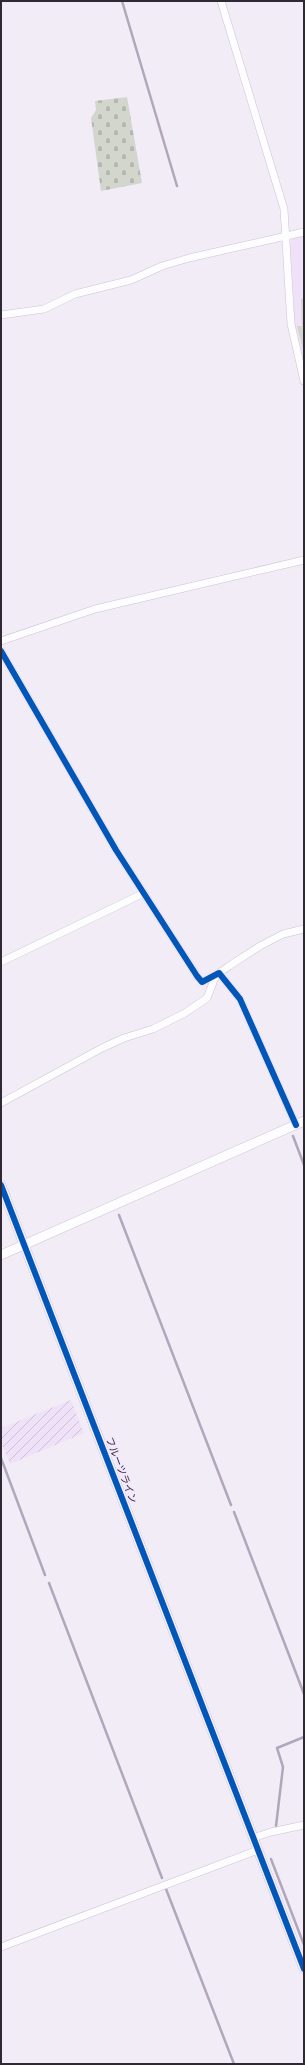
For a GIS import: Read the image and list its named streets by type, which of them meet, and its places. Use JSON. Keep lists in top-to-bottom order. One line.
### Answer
{"streets":{"street":["フルーツライン"]}}
